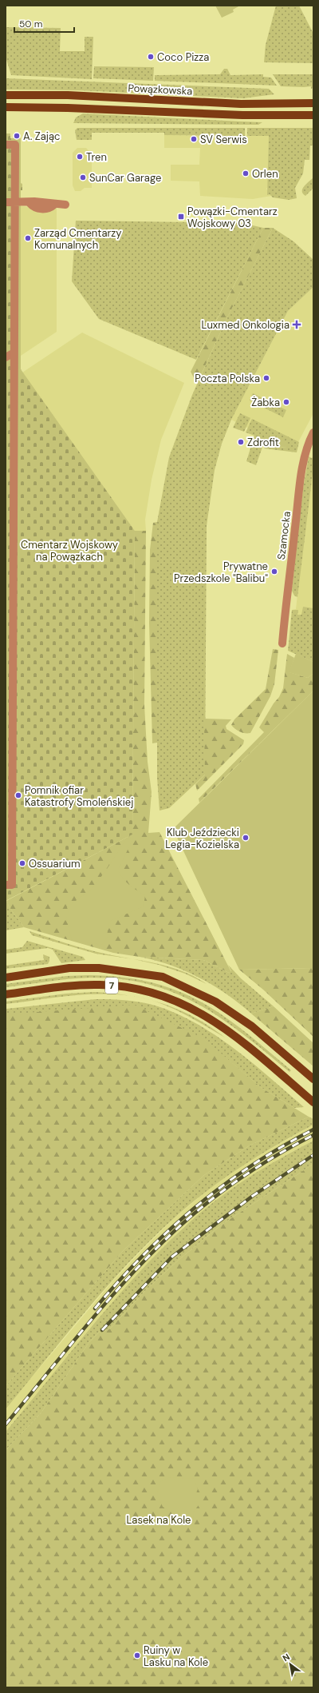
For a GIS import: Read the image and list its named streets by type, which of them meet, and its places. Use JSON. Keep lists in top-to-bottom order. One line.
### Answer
{"streets":{"main road":["Powązkowska","7"],"street":["Szamocka"]},"parks":["Cmentarz Wojskowy na Powązkach","Lasek na Kole"],"places":{"other":["Coco Pizza","A. Zając","SV Serwis","Tren","Orlen","SunCar Garage","Zarząd Cmentarzy Komunalnych","Poczta Polska","Żabka","Zdrofit","Prywatne Przedszkole \"Balibu\"","Pomnik ofiar Katastrofy Smoleńskiej","Klub Jeździecki Legia-Kozielska","Ossuarium","Ruiny w Lasku na Kole"],"transit":["Powązki-Cmentarz Wojskowy 03"],"health":["Luxmed Onkologia"]},"scale_bar":"50 m","north":"top left"}
